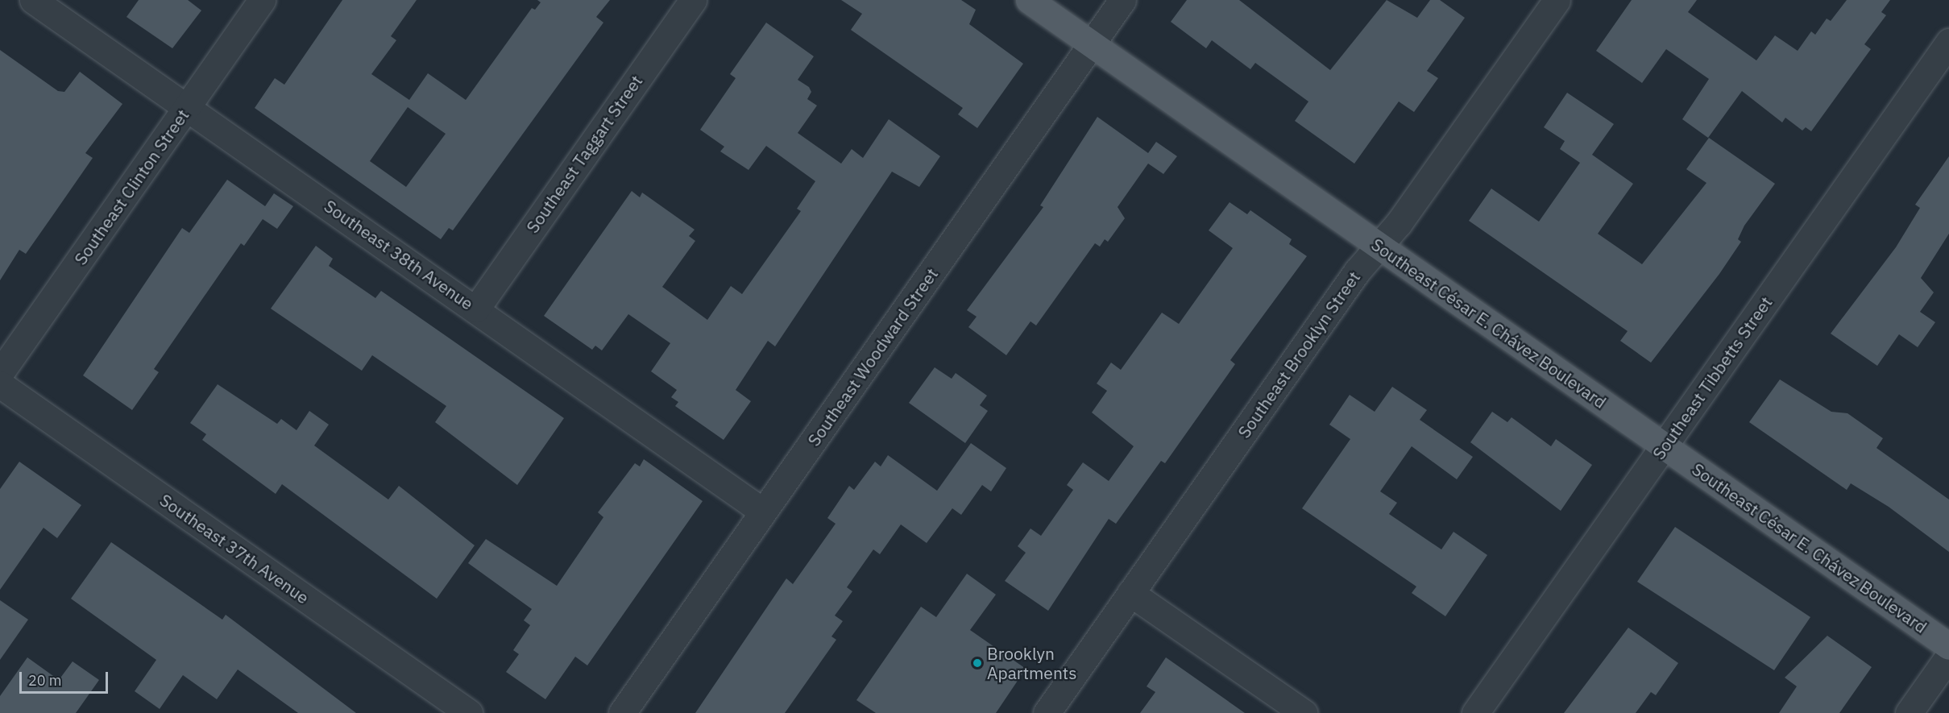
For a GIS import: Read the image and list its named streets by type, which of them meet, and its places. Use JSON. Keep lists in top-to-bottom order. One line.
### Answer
{"streets":{"main road":["Southeast César E. Chávez Boulevard"],"street":["Southeast Taggart Street","Southeast Clinton Street","Southeast 38th Avenue","Southeast Brooklyn Street","Southeast Woodward Street","Southeast Tibbetts Street","Southeast 37th Avenue"]},"crossings":[["Southeast Taggart Street","Southeast 38th Avenue"],["Southeast Clinton Street","Southeast 38th Avenue"],["Southeast 38th Avenue","Southeast Woodward Street"],["Southeast César E. Chávez Boulevard","Southeast Brooklyn Street"],["Southeast César E. Chávez Boulevard","Southeast Woodward Street"],["Southeast César E. Chávez Boulevard","Southeast Tibbetts Street"]],"places":["Brooklyn Apartments"],"scale_bar":"20 m"}
